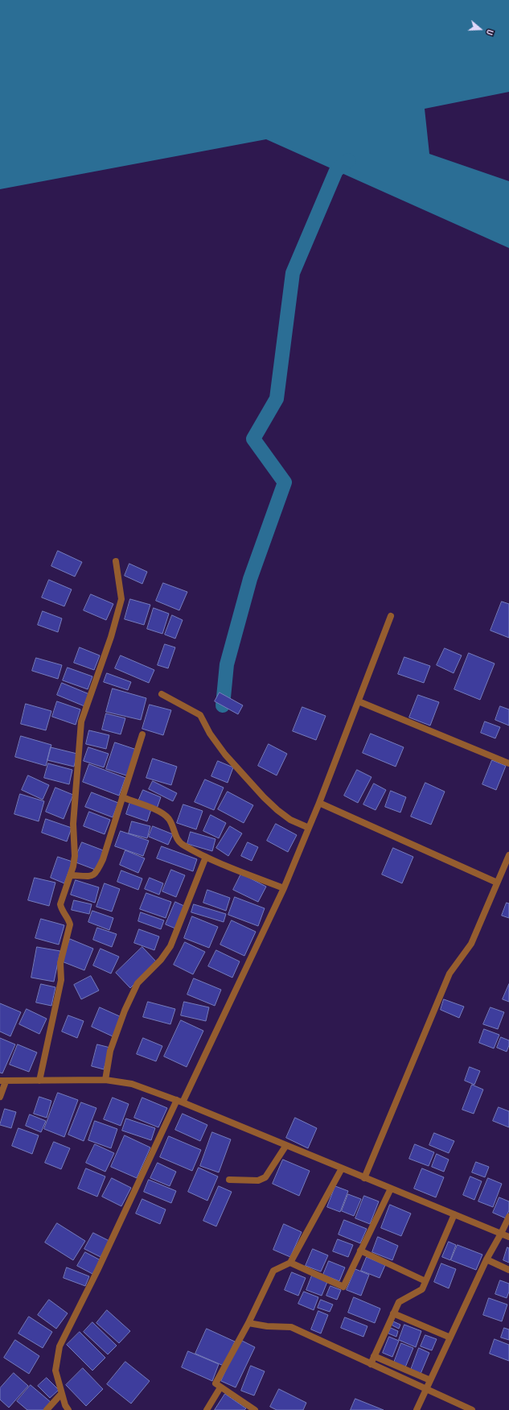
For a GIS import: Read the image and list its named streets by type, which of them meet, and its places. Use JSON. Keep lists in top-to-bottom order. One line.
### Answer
{"north":"right"}
